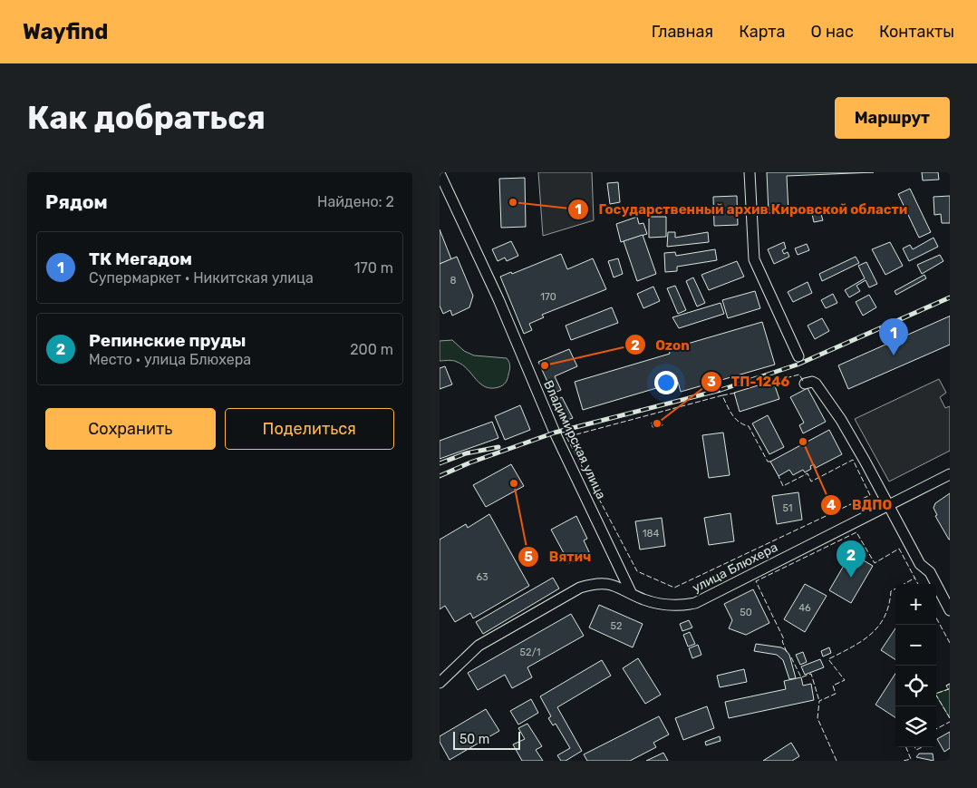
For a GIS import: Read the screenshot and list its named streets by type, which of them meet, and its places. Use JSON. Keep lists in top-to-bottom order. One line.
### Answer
{"streets":{"street":["Владимирская улица","улица Блюхера"]},"crossings":[["Владимирская улица","улица Блюхера"]],"places":["Государственный архив Кировской области","Ozon","ТП-1246","ВДПО","Вятич"],"house_numbers":["8","170","51","184","63","46","50","52","52/1"],"scale_bar":"50 m","page":{"header":"Wayfind","nav":["Главная","Карта","О нас","Контакты"],"buttons":["Маршрут",["Сохранить","Поделиться"]],"title":"Как добраться","heading":["Рядом","Найдено: 2"],"list":[{"mark":"1","name":"ТК Мегадом","note":"Супермаркет · Никитская улица","value":"170 m"},{"mark":"2","name":"Репинские пруды","note":"Место · улица Блюхера","value":"200 m"}],"pins":["1","2"],"map_buttons":["+","−"],"scale":"50 m"}}
